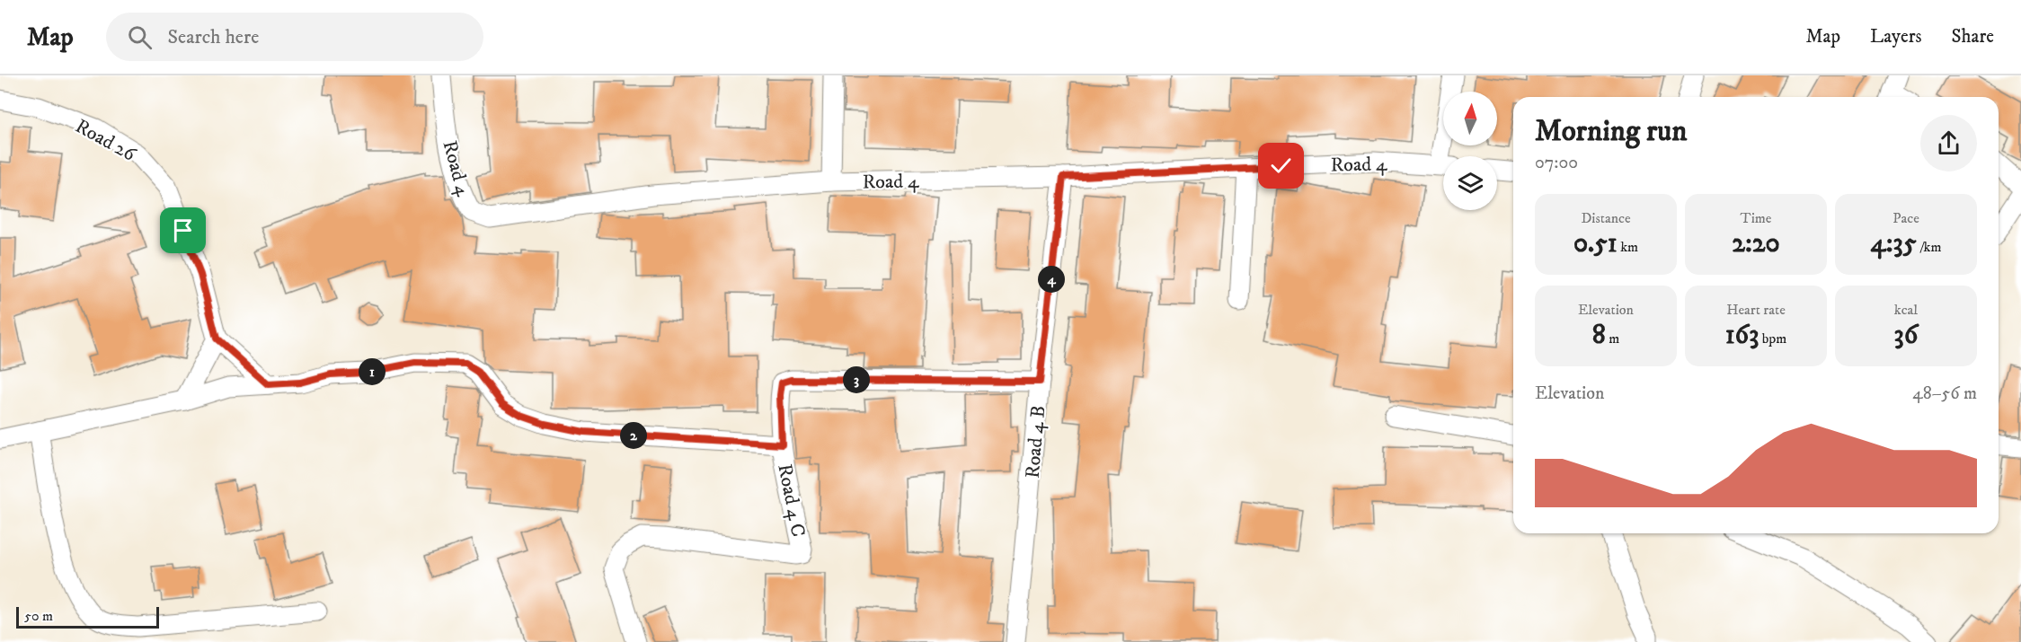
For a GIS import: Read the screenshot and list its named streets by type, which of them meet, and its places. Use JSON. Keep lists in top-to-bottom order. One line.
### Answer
{"streets":{"street":["Road 26","Road 4","Road 4 B","Road 4 C"]},"crossings":[["Road 4","Road 4 B"],["Road 4 B","Road 4 C"]],"scale_bar":"50 m","north":"top","page":{"header":"Map","search":"Search here","nav":["Map","Layers","Share"],"heading":["Morning run","07:00"],"stats":[["Distance","0.51 km"],["Time","2:20"],["Pace","4:35 /km"],["Elevation","8 m"],["Heart rate","163 bpm"],["kcal","36"]],"pins":["4","1","3","2"],"chart":["Elevation","48–56 m"],"scale":"50 m"}}
